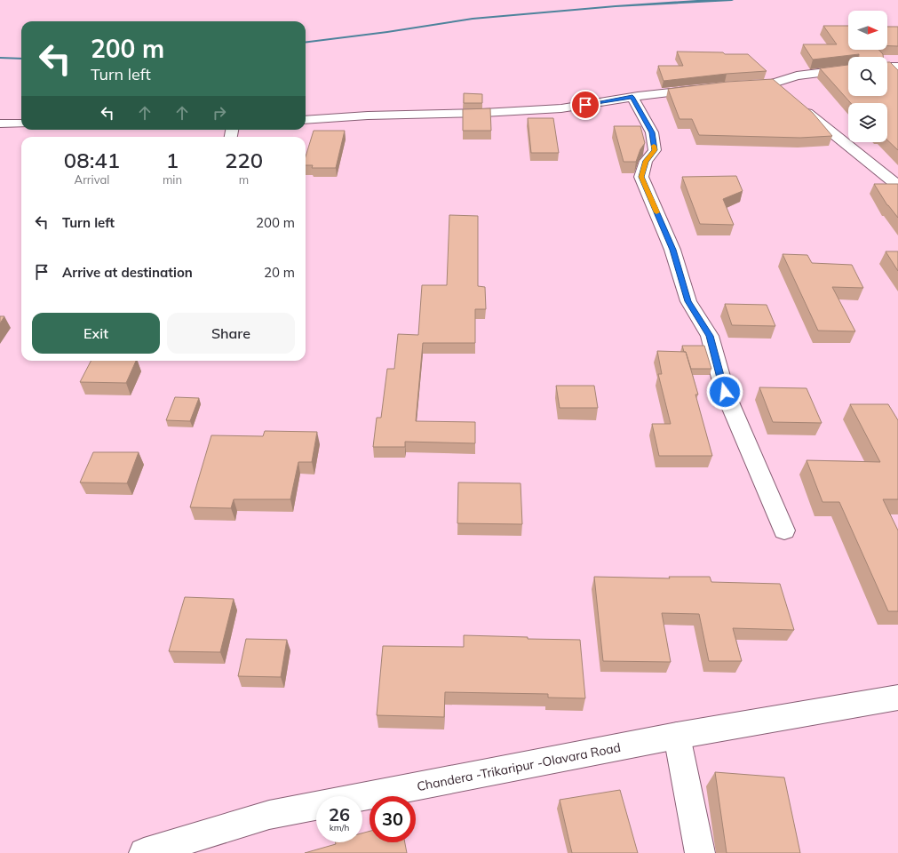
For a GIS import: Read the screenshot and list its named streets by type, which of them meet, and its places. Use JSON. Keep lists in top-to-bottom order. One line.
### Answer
{"streets":{"street":["Chandera -Trikaripur -Olavara Road"]},"north":"right","page":{"turn":["200 m","Turn left"],"eta":["08:41","Arrival","1","min","220","m"],"list":[{"name":"Turn left","value":"200 m"},{"name":"Arrive at destination","value":"20 m"}],"buttons":["Exit","Share"],"speed":"26 km/h","limit":"30"}}
